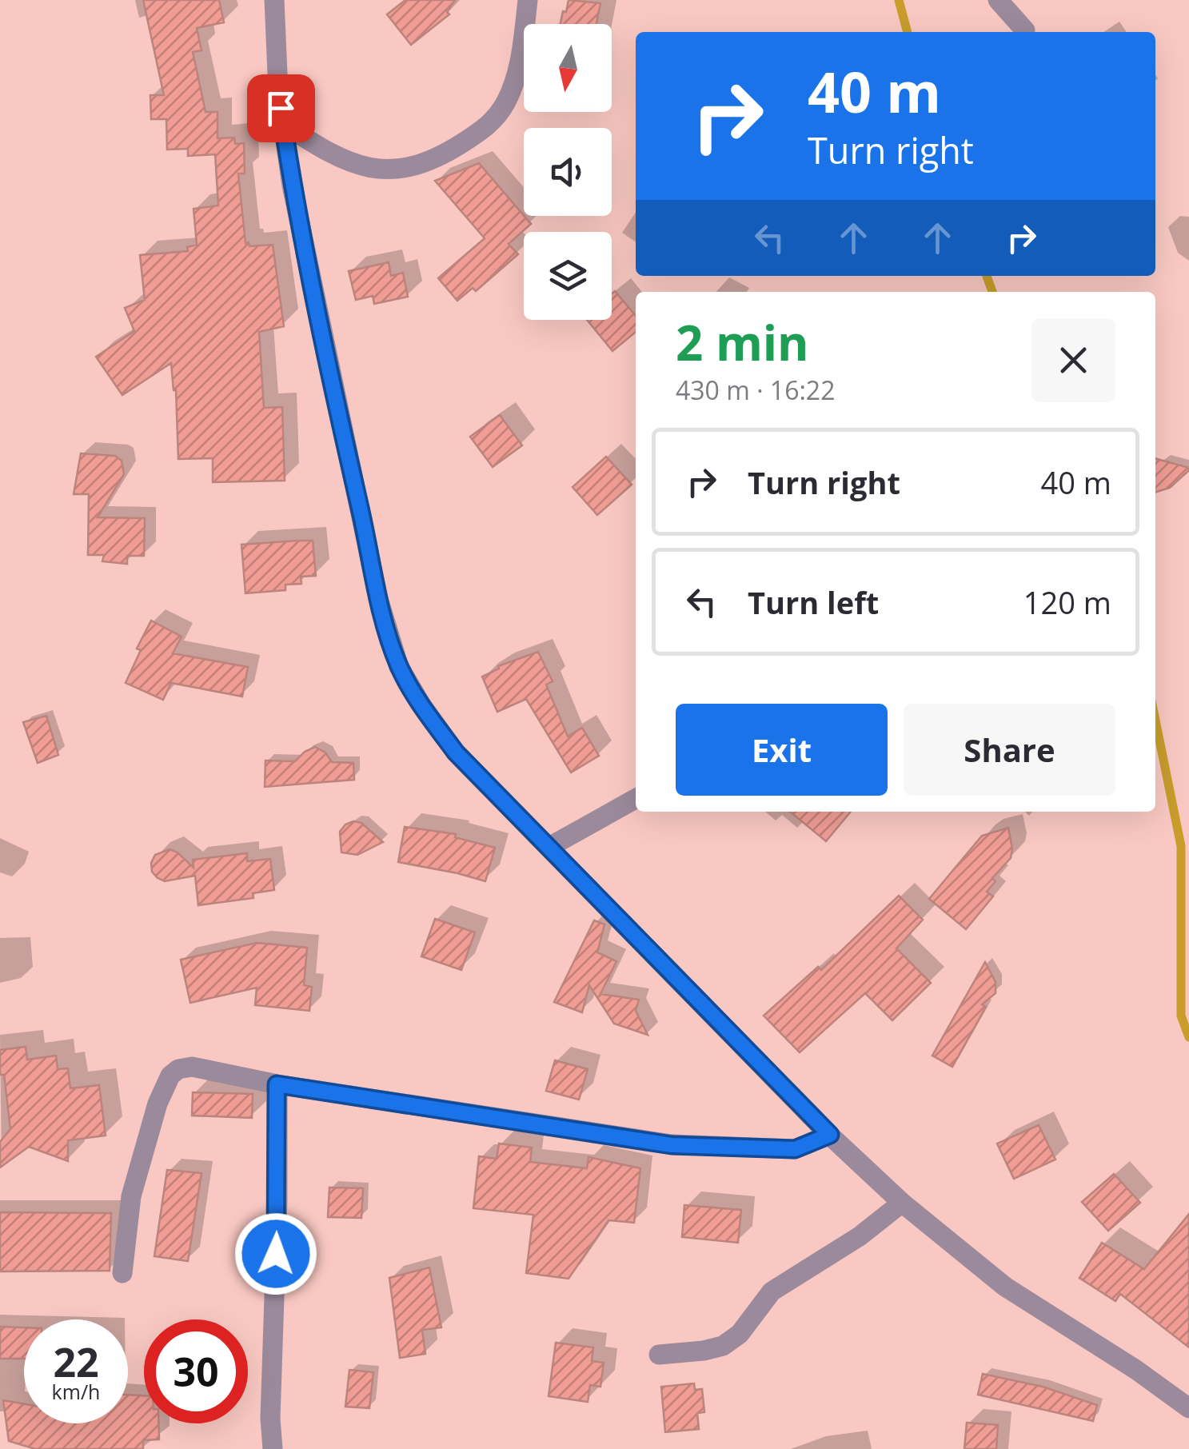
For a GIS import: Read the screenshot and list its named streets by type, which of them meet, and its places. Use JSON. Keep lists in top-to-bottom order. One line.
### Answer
{"north":"bottom","page":{"turn":["40 m","Turn right"],"heading":["2 min","430 m · 16:22"],"list":[{"name":"Turn right","value":"40 m"},{"name":"Turn left","value":"120 m"}],"buttons":["Exit","Share"],"speed":"22 km/h","limit":"30"}}
